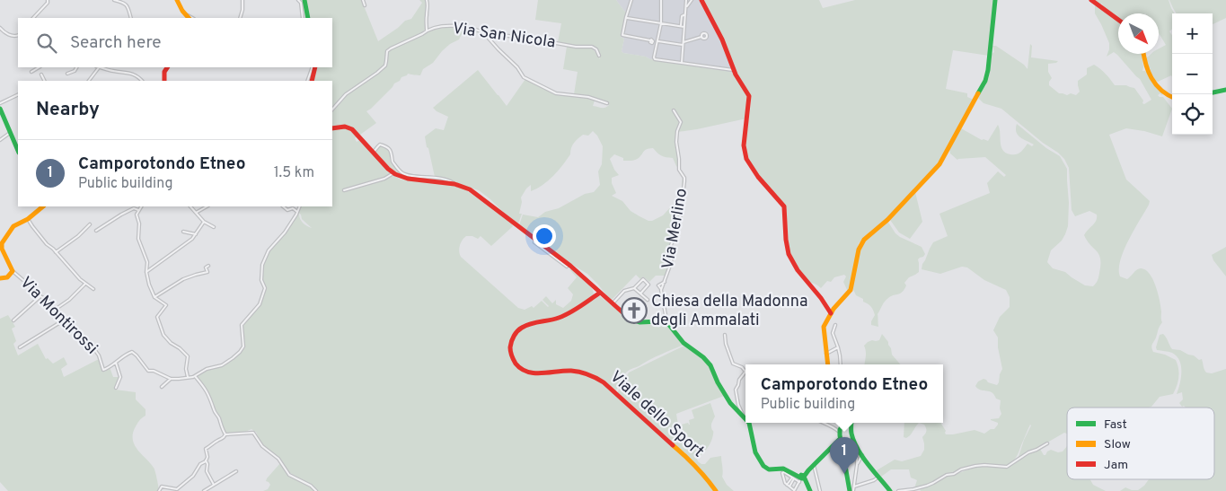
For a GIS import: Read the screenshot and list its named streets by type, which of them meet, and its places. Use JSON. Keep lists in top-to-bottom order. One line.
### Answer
{"streets":{"street":["Via San Nicola","Via Merlino","Via Montirossi","Viale dello Sport"]},"places":{"church":["Chiesa della Madonna degli Ammalati"]},"legend":["Fast","Slow","Jam"],"north":"bottom right","page":{"map_buttons":["+","−"],"search":"Search here","heading":"Nearby","list":[{"mark":"1","name":"Camporotondo Etneo","note":"Public building","value":"1.5 km"}],"popup":["Camporotondo Etneo","Public building"],"pins":"1"}}
